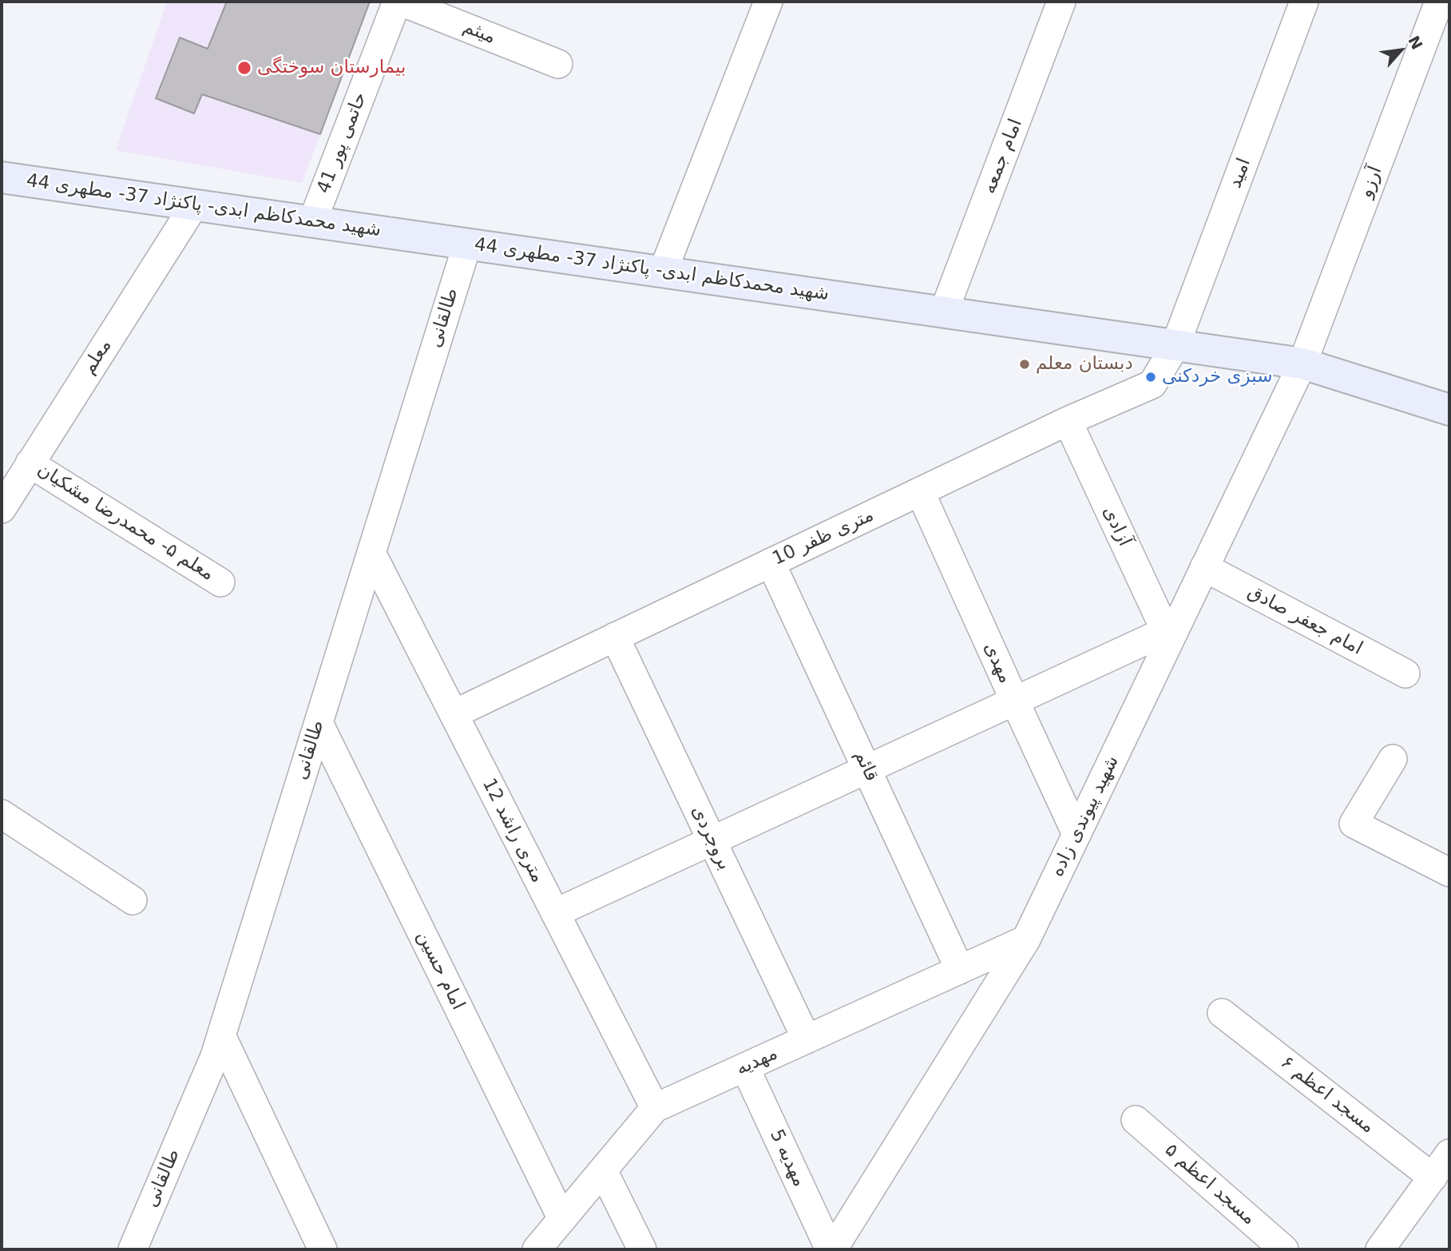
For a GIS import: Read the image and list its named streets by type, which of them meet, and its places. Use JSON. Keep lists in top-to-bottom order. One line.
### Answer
{"streets":{"street":["میثم","حاتمی پور 41","امام جمعه","امید","آرزو","شهید محمدکاظم ابدی- پاکنژاد 37- مطهری 44","طالقانی","معلم","معلم ۵- محمدرضا مشکیان","آزادی","10 متری ظفر","امام جعفر صادق","مهدی","قائم","شهید پیوندی زاده","12 متری راشد","بروجردی","امام حسین","مهدیه","مسجد اعظم ۶","مهدیه 5","مسجد اعظم ۵"]},"crossings":[["میثم","حاتمی پور 41"],["حاتمی پور 41","شهید محمدکاظم ابدی- پاکنژاد 37- مطهری 44"],["امام جمعه","شهید محمدکاظم ابدی- پاکنژاد 37- مطهری 44"],["امید","شهید محمدکاظم ابدی- پاکنژاد 37- مطهری 44"],["امید","10 متری ظفر"],["آرزو","شهید محمدکاظم ابدی- پاکنژاد 37- مطهری 44"],["آرزو","شهید پیوندی زاده"],["شهید محمدکاظم ابدی- پاکنژاد 37- مطهری 44","طالقانی"],["شهید محمدکاظم ابدی- پاکنژاد 37- مطهری 44","معلم"],["شهید محمدکاظم ابدی- پاکنژاد 37- مطهری 44","10 متری ظفر"],["شهید محمدکاظم ابدی- پاکنژاد 37- مطهری 44","شهید پیوندی زاده"],["طالقانی","12 متری راشد"],["طالقانی","امام حسین"],["معلم","معلم ۵- محمدرضا مشکیان"],["آزادی","10 متری ظفر"],["آزادی","شهید پیوندی زاده"],["10 متری ظفر","مهدی"],["10 متری ظفر","قائم"],["10 متری ظفر","12 متری راشد"],["10 متری ظفر","بروجردی"],["امام جعفر صادق","شهید پیوندی زاده"],["مهدی","شهید پیوندی زاده"],["قائم","مهدیه"],["شهید پیوندی زاده","مهدیه"],["شهید پیوندی زاده","مهدیه 5"],["12 متری راشد","مهدیه"],["بروجردی","مهدیه"],["امام حسین","مهدیه"],["مهدیه","مهدیه 5"]],"places":["بیمارستان سوختگی","دبستان معلم","سبزی خردکنی"],"north":"top right"}
